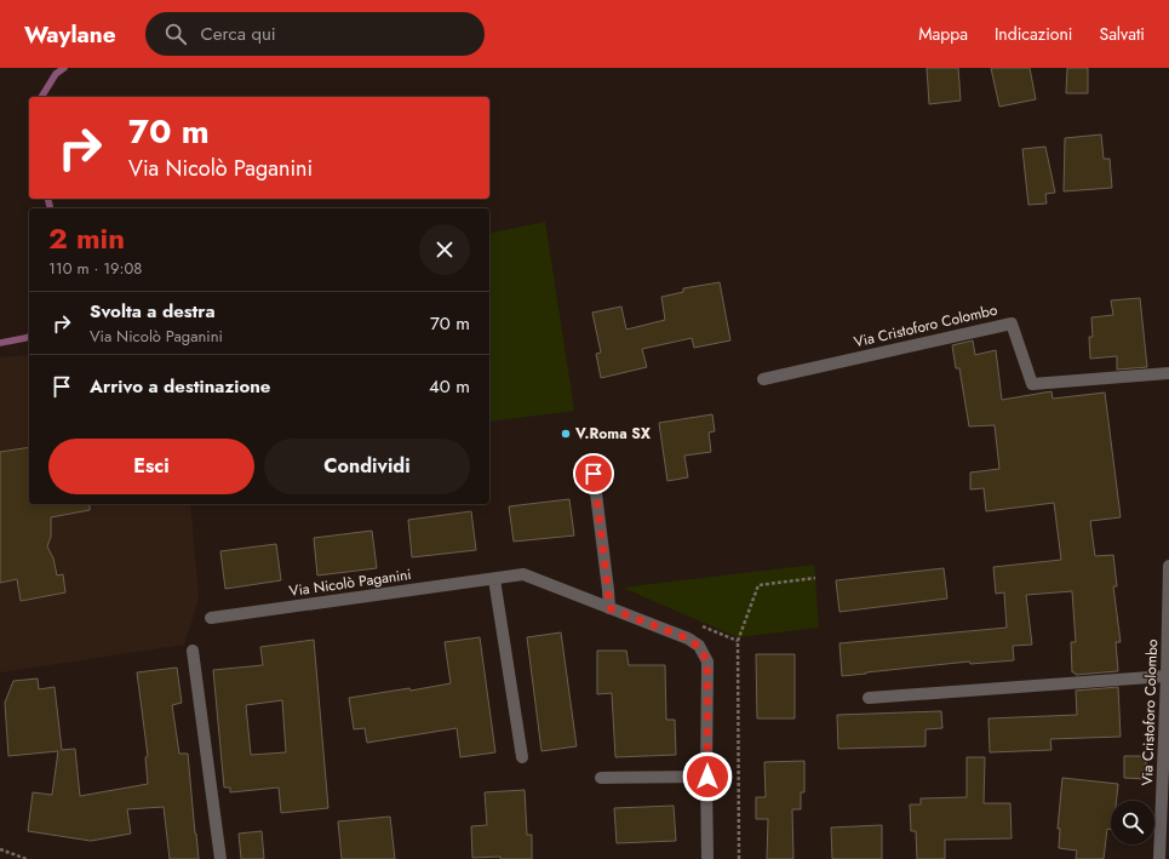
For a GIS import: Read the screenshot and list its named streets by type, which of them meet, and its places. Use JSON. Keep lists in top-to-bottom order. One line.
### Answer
{"streets":{"street":["Via Cristoforo Colombo","Via Nicolò Paganini"]},"places":["V.Roma SX"],"page":{"header":"Waylane","search":"Cerca qui","nav":["Mappa","Indicazioni","Salvati"],"turn":["70 m","Via Nicolò Paganini"],"heading":["2 min","110 m · 19:08"],"list":[{"name":"Svolta a destra","note":"Via Nicolò Paganini","value":"70 m"},{"name":"Arrivo a destinazione","value":"40 m"}],"buttons":["Esci","Condividi"]}}
